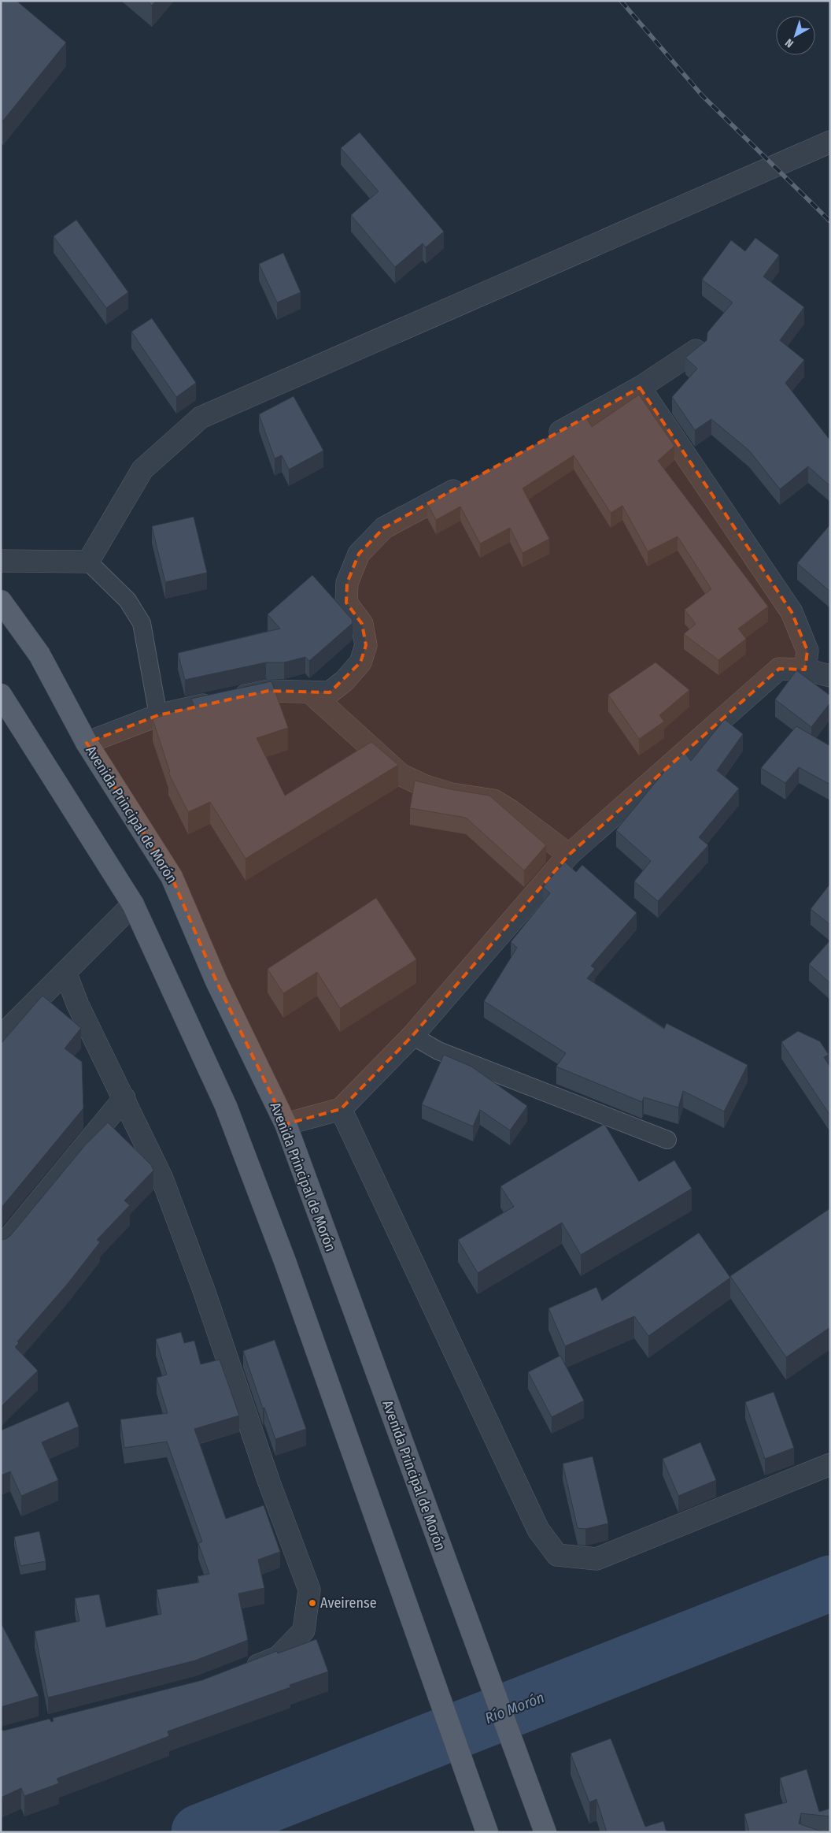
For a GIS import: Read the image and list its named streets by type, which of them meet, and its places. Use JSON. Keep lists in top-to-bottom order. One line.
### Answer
{"streets":{"main road":["Avenida Principal de Morón"]},"water":["Río Morón"],"places":["Aveirense"],"north":"bottom left"}
